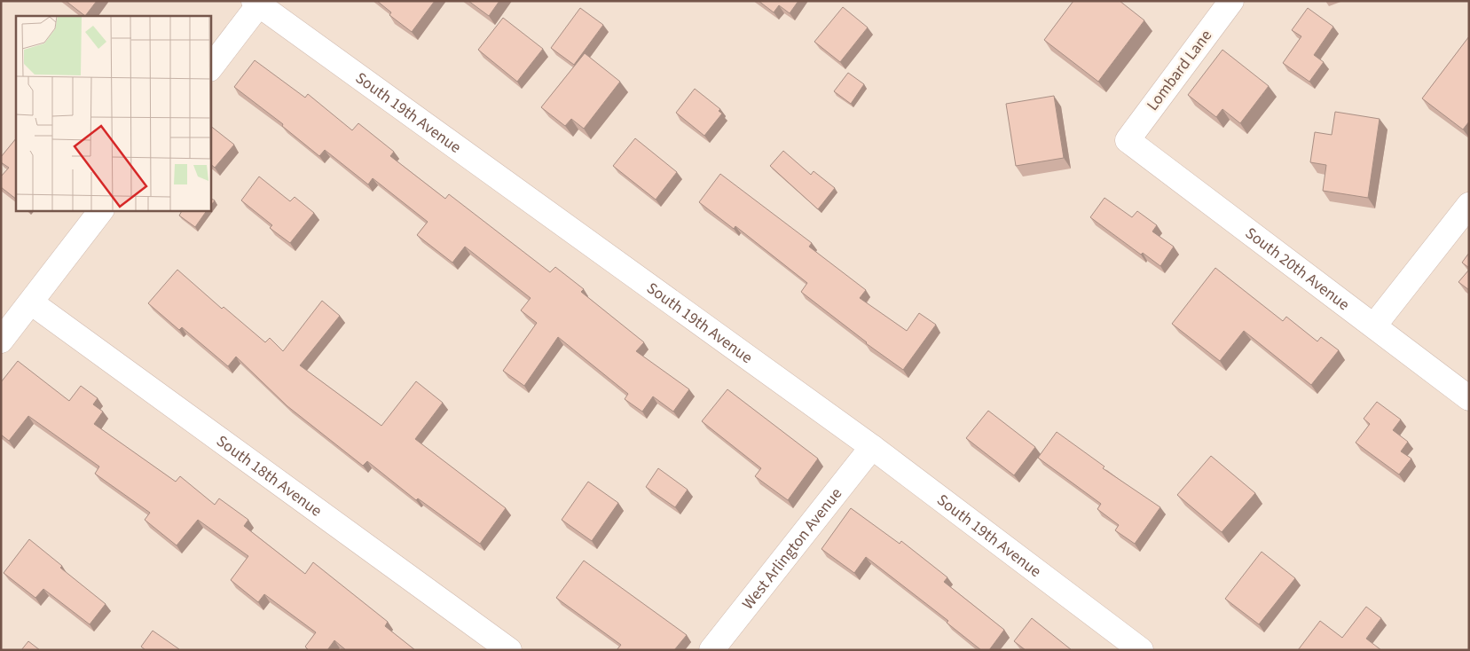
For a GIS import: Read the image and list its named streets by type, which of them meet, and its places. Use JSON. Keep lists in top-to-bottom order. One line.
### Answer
{"streets":{"street":["Lombard Lane","South 19th Avenue","South 20th Avenue","South 18th Avenue","West Arlington Avenue"]},"crossings":[["Lombard Lane","South 20th Avenue"],["South 19th Avenue","West Arlington Avenue"]]}
